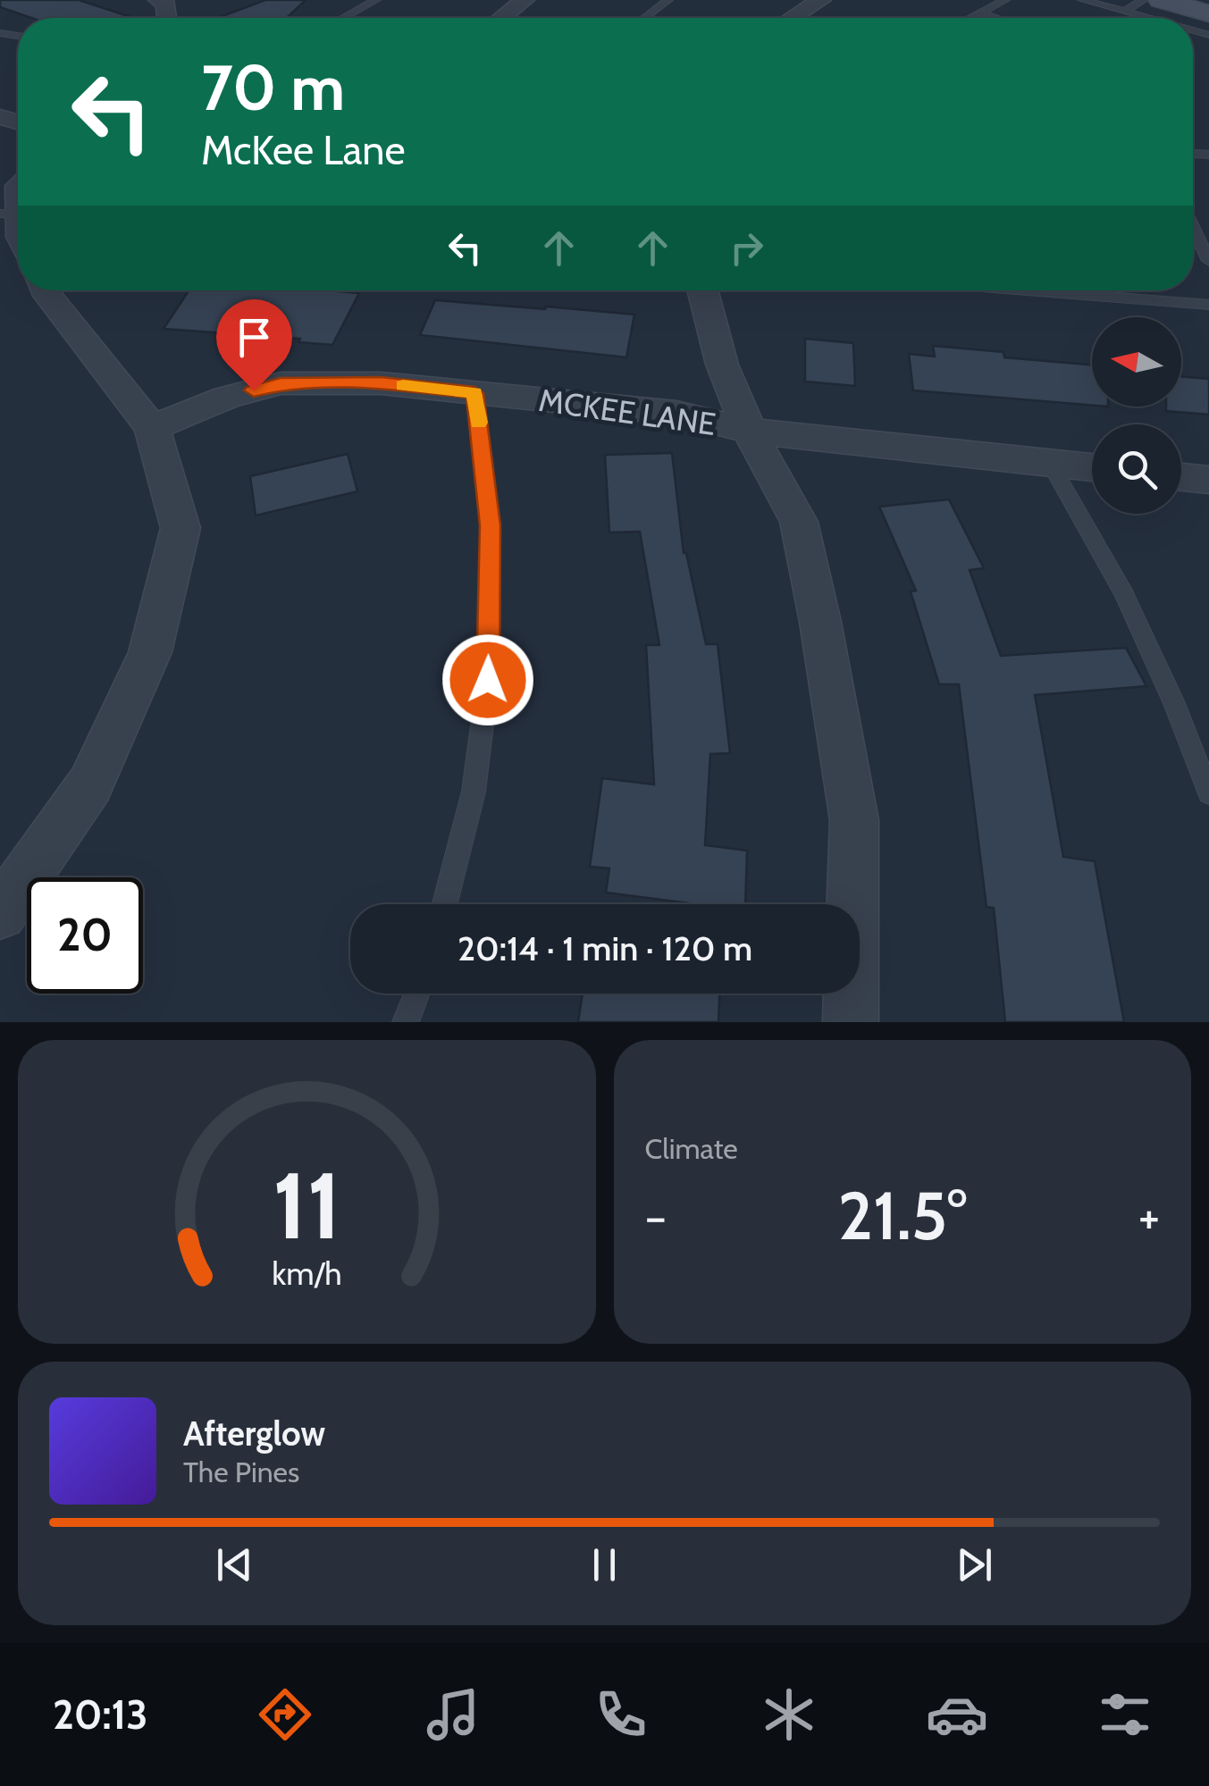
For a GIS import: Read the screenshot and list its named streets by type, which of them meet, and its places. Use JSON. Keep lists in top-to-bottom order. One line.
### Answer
{"streets":{"street":["MCKEE LANE"]},"north":"left","page":{"turn":["70 m","McKee Lane"],"limit":"20","trip":"20:14 · 1 min · 120 m","tile":"Climate","heat":["−","21.5°","+"],"song":["Afterglow","The Pines"],"tabs":"20:13","gauge":["11","km/h"]}}
